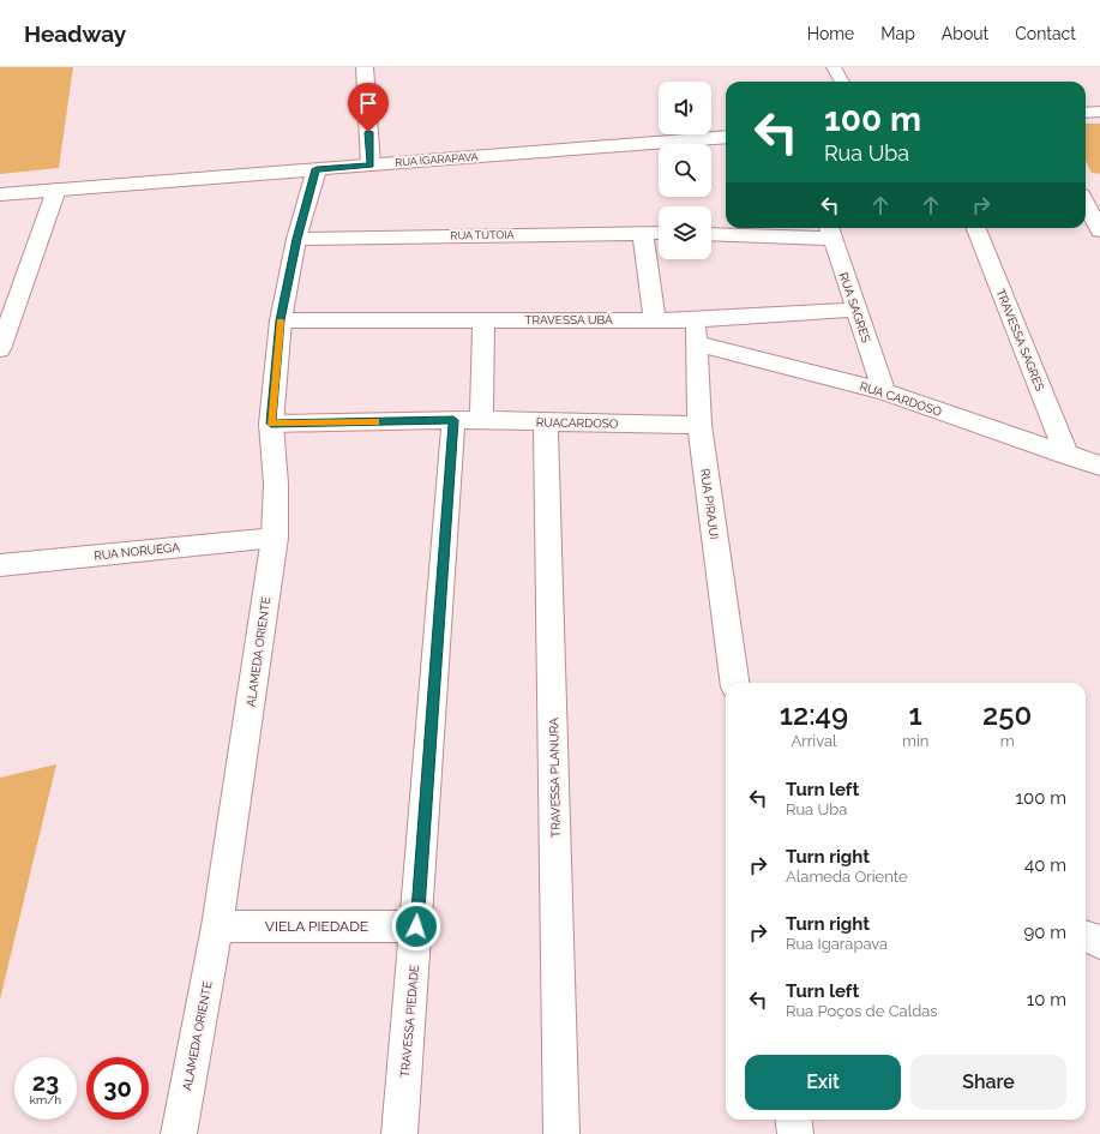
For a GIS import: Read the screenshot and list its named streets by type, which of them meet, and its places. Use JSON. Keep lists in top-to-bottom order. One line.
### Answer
{"streets":{"street":["RUA IGARAPAVA","RUA TUTOIA","RUA SAGRES","TRAVESSA UBÁ","TRAVESSA SAGRES","RUA CARDOSO","RUACARDOSO","RUA PIRAJUI","RUA NORUEGA","ALAMEDA ORIENTE","TRAVESSA PLANURA","VIELA PIEDADE","TRAVESSA PIEDADE"]},"crossings":[["RUA IGARAPAVA","ALAMEDA ORIENTE"],["RUA TUTOIA","ALAMEDA ORIENTE"],["RUA SAGRES","TRAVESSA UBÁ"],["RUA SAGRES","RUA CARDOSO"],["TRAVESSA UBÁ","RUA PIRAJUI"],["TRAVESSA UBÁ","ALAMEDA ORIENTE"],["TRAVESSA UBÁ","TRAVESSA PIEDADE"],["TRAVESSA SAGRES","RUA CARDOSO"],["RUA CARDOSO","RUA PIRAJUI"],["RUACARDOSO","RUA PIRAJUI"],["RUACARDOSO","ALAMEDA ORIENTE"],["RUACARDOSO","TRAVESSA PLANURA"],["RUACARDOSO","TRAVESSA PIEDADE"],["RUA NORUEGA","ALAMEDA ORIENTE"],["ALAMEDA ORIENTE","VIELA PIEDADE"],["VIELA PIEDADE","TRAVESSA PIEDADE"]],"page":{"header":"Headway","nav":["Home","Map","About","Contact"],"turn":["100 m","Rua Uba"],"eta":["12:49","Arrival","1","min","250","m"],"list":[{"name":"Turn left","note":"Rua Uba","value":"100 m"},{"name":"Turn right","note":"Alameda Oriente","value":"40 m"},{"name":"Turn right","note":"Rua Igarapava","value":"90 m"},{"name":"Turn left","note":"Rua Poços de Caldas","value":"10 m"}],"buttons":["Exit","Share"],"speed":"23 km/h","limit":"30"}}
